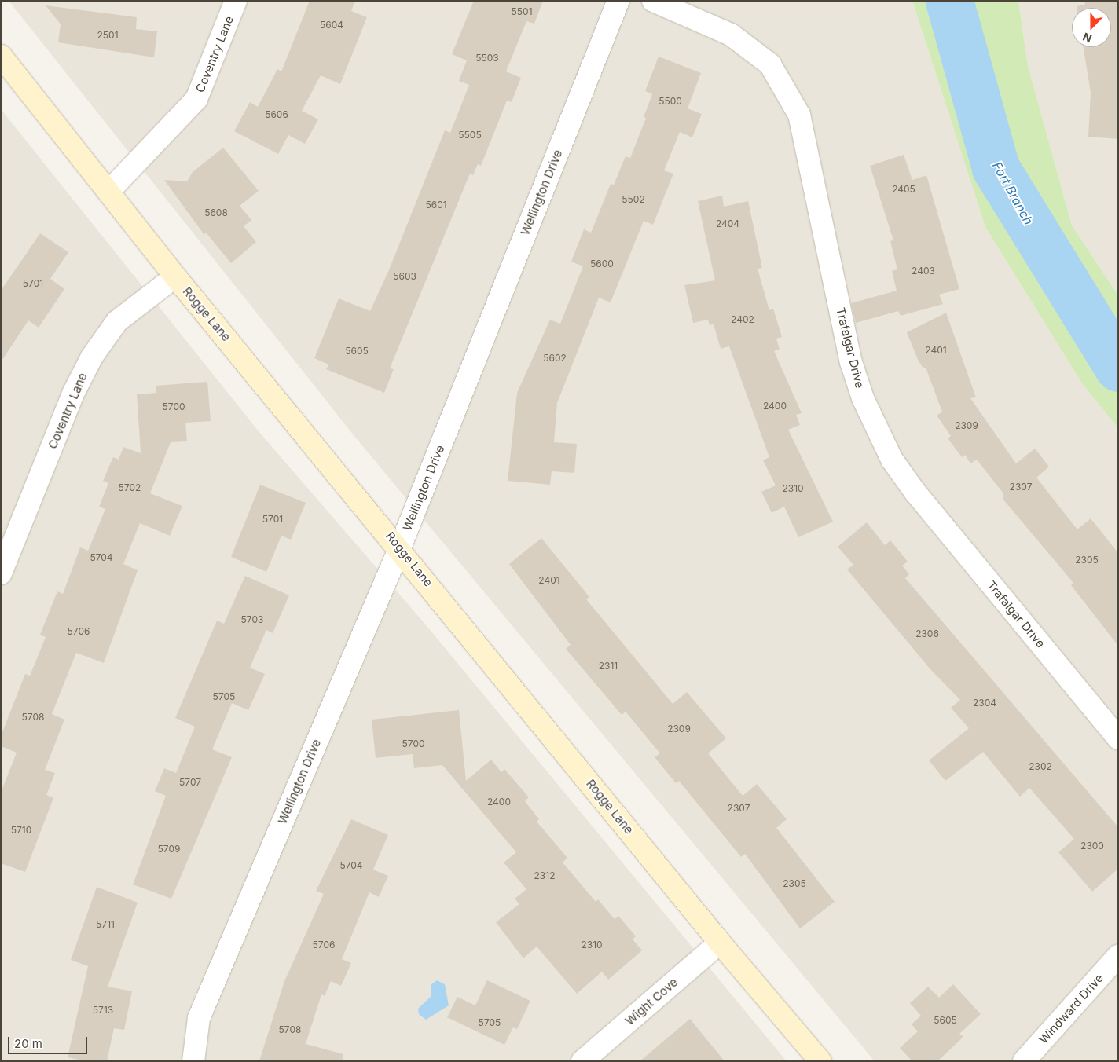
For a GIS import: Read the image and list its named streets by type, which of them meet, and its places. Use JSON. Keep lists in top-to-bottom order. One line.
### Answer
{"streets":{"street":["Coventry Lane","Wellington Drive","Rogge Lane","Trafalgar Drive","Wight Cove","Windward Drive"]},"crossings":[["Coventry Lane","Rogge Lane"],["Wellington Drive","Rogge Lane"],["Rogge Lane","Wight Cove"]],"water":["Fort Branch"],"house_numbers":["5501","5604","2501","5503","5500","5606","5505","2405","5502","5601","5608","2404","5600","2403","5603","5701","2402","2401","5605","5602","2400","5700","2309","2307","5702","2310","5701","5704","2305","2401","5703","5706","2306","2311","5705","2304","5708","2309","5700","2302","5707","2400","2307","5710","2300","5709","5704","2312","2305","5711","5706","2310","5713","5605","5705","5708"],"scale_bar":"20 m","north":"bottom"}
